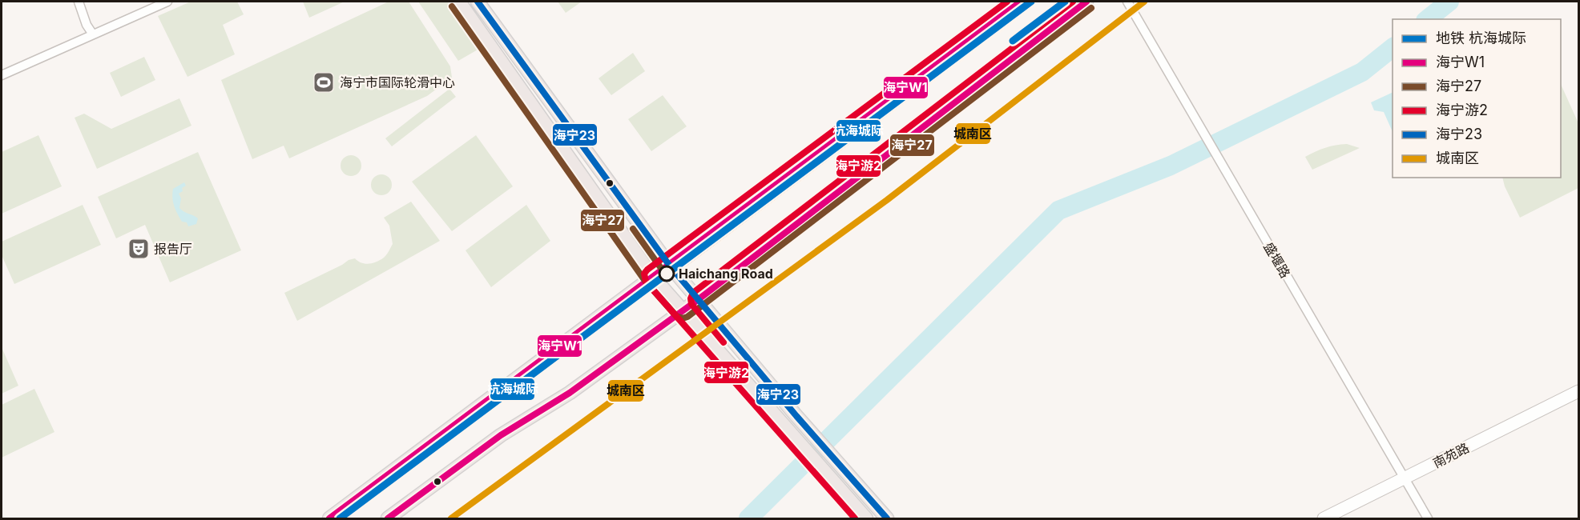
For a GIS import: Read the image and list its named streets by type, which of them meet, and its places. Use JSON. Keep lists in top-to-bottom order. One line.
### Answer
{"streets":{"street":["盛堰路","南苑路"]},"crossings":[["盛堰路","南苑路"]],"places":{"sports":["海宁市国际轮滑中心"],"theatre":["报告厅"],"other":["Haichang Road"]},"lines":["metro line 杭海城际","transit line 海宁W1","transit line 海宁游2","transit line 海宁23","transit line 城南区","transit line 海宁27"],"legend":["地铁 杭海城际","海宁W1","海宁27","海宁游2","海宁23","城南区"]}
